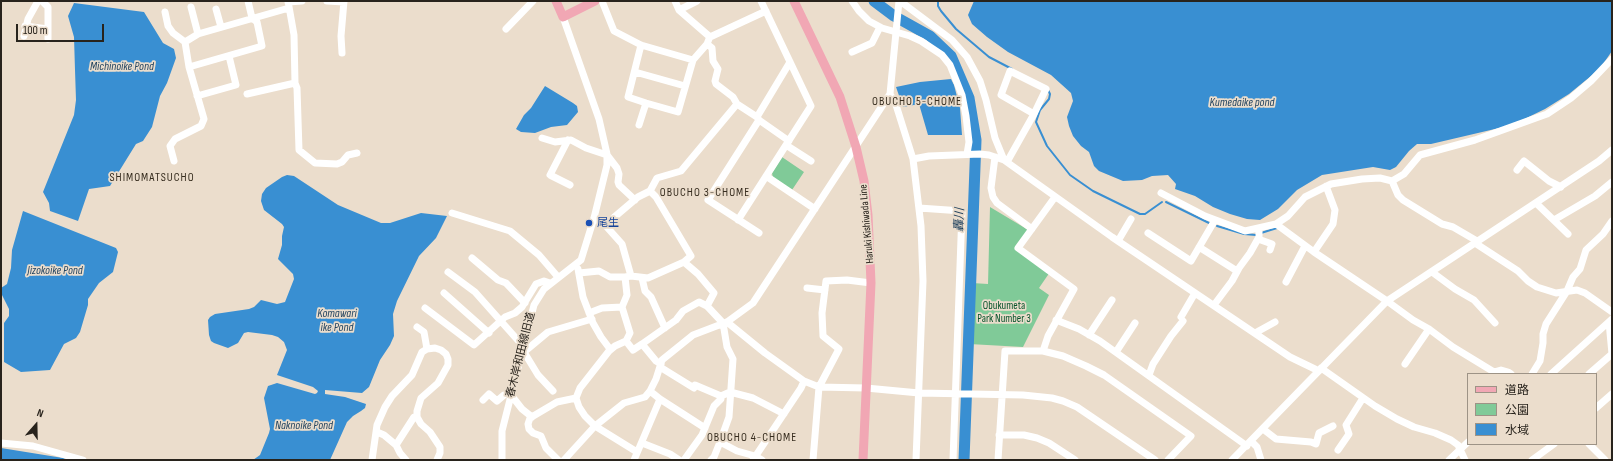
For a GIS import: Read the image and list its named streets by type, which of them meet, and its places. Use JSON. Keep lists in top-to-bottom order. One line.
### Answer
{"streets":{"main road":["Haruki Kishiwada Line"],"street":["春木岸和田線旧道"]},"districts":["OBUCHO 5-CHOME","SHIMOMATSUCHO","OBUCHO 3-CHOME","OBUCHO 4-CHOME"],"water":["Michinoike Pond","Kumedaike pond","轟川","Jizokoike Pond","Komawari ike Pond","Naknoike Pond"],"parks":["Obukumeta Park Number 3"],"places":["尾生"],"legend":["道路","公園","水域"],"scale_bar":"100 m","north":"top"}
